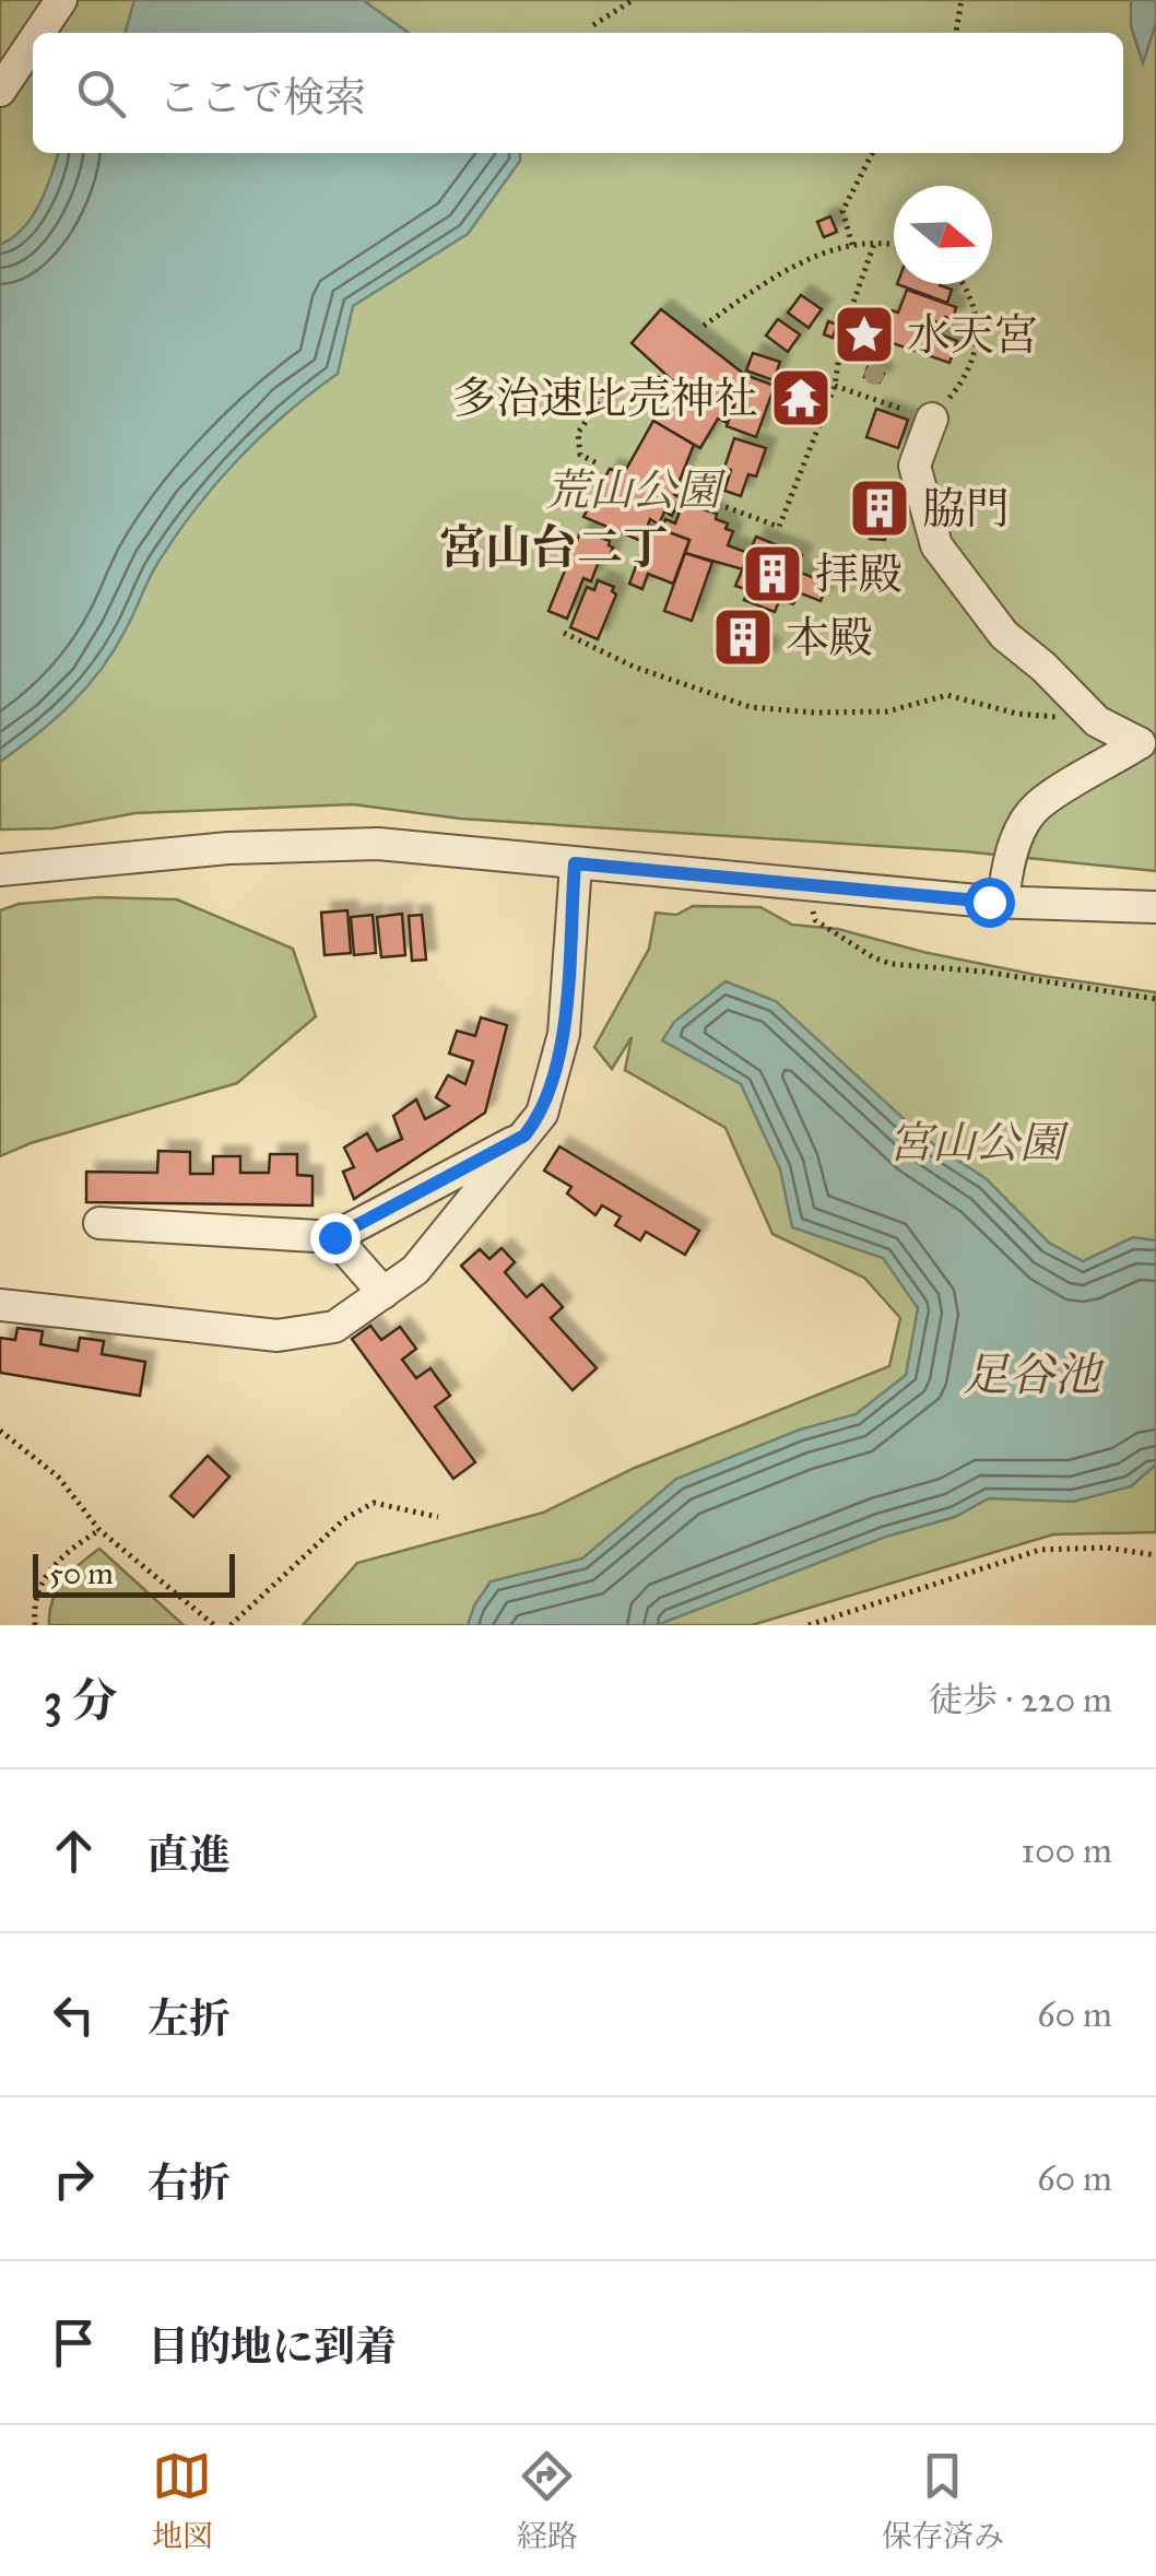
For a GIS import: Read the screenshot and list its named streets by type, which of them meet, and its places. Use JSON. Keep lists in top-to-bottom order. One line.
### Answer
{"districts":["宮山台二丁"],"water":["足谷池"],"parks":["荒山公園","宮山公園"],"places":{"place":["水天宮"],"temple":["多治速比売神社"],"building":["脇門","拝殿","本殿"]},"scale_bar":"50 m","north":"right","page":{"search":"ここで検索","scale":"50 m","heading":["3 分","徒歩 · 220 m"],"list":[["直進","100 m"],["左折","60 m"],["右折","60 m"],"目的地に到着"],"nav":["地図","経路","保存済み"]}}
